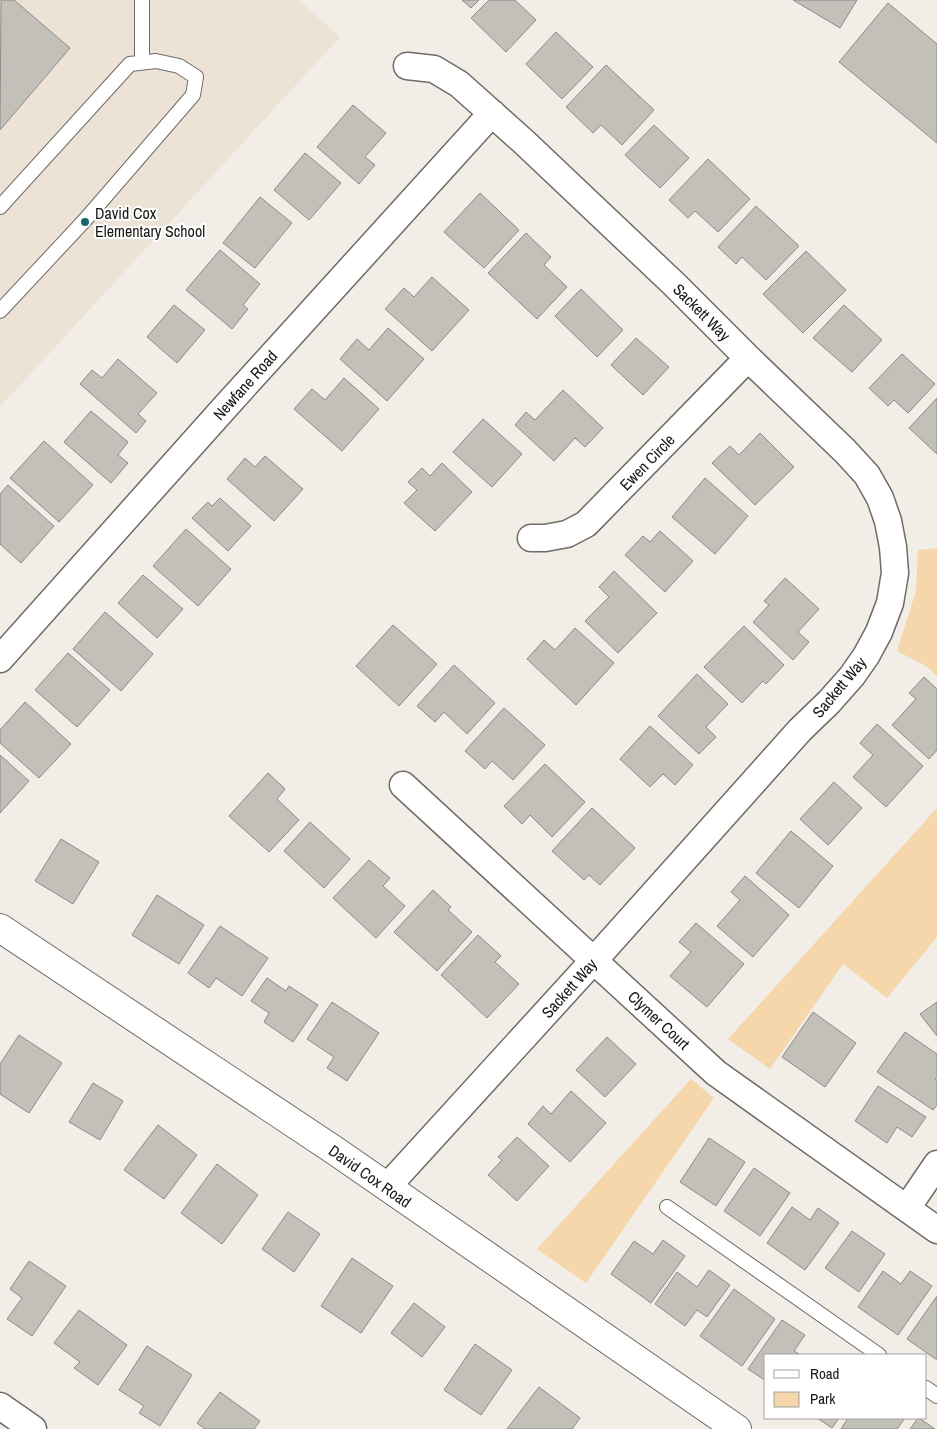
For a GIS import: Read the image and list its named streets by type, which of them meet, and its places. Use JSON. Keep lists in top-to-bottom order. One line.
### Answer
{"streets":{"main road":["David Cox Road"],"street":["Sackett Way","Newfane Road","Ewen Circle","Clymer Court"]},"crossings":[["Sackett Way","Newfane Road"],["Sackett Way","Ewen Circle"],["Sackett Way","Clymer Court"],["Sackett Way","David Cox Road"]],"places":["David Cox Elementary School"],"legend":["Road","Park"]}
